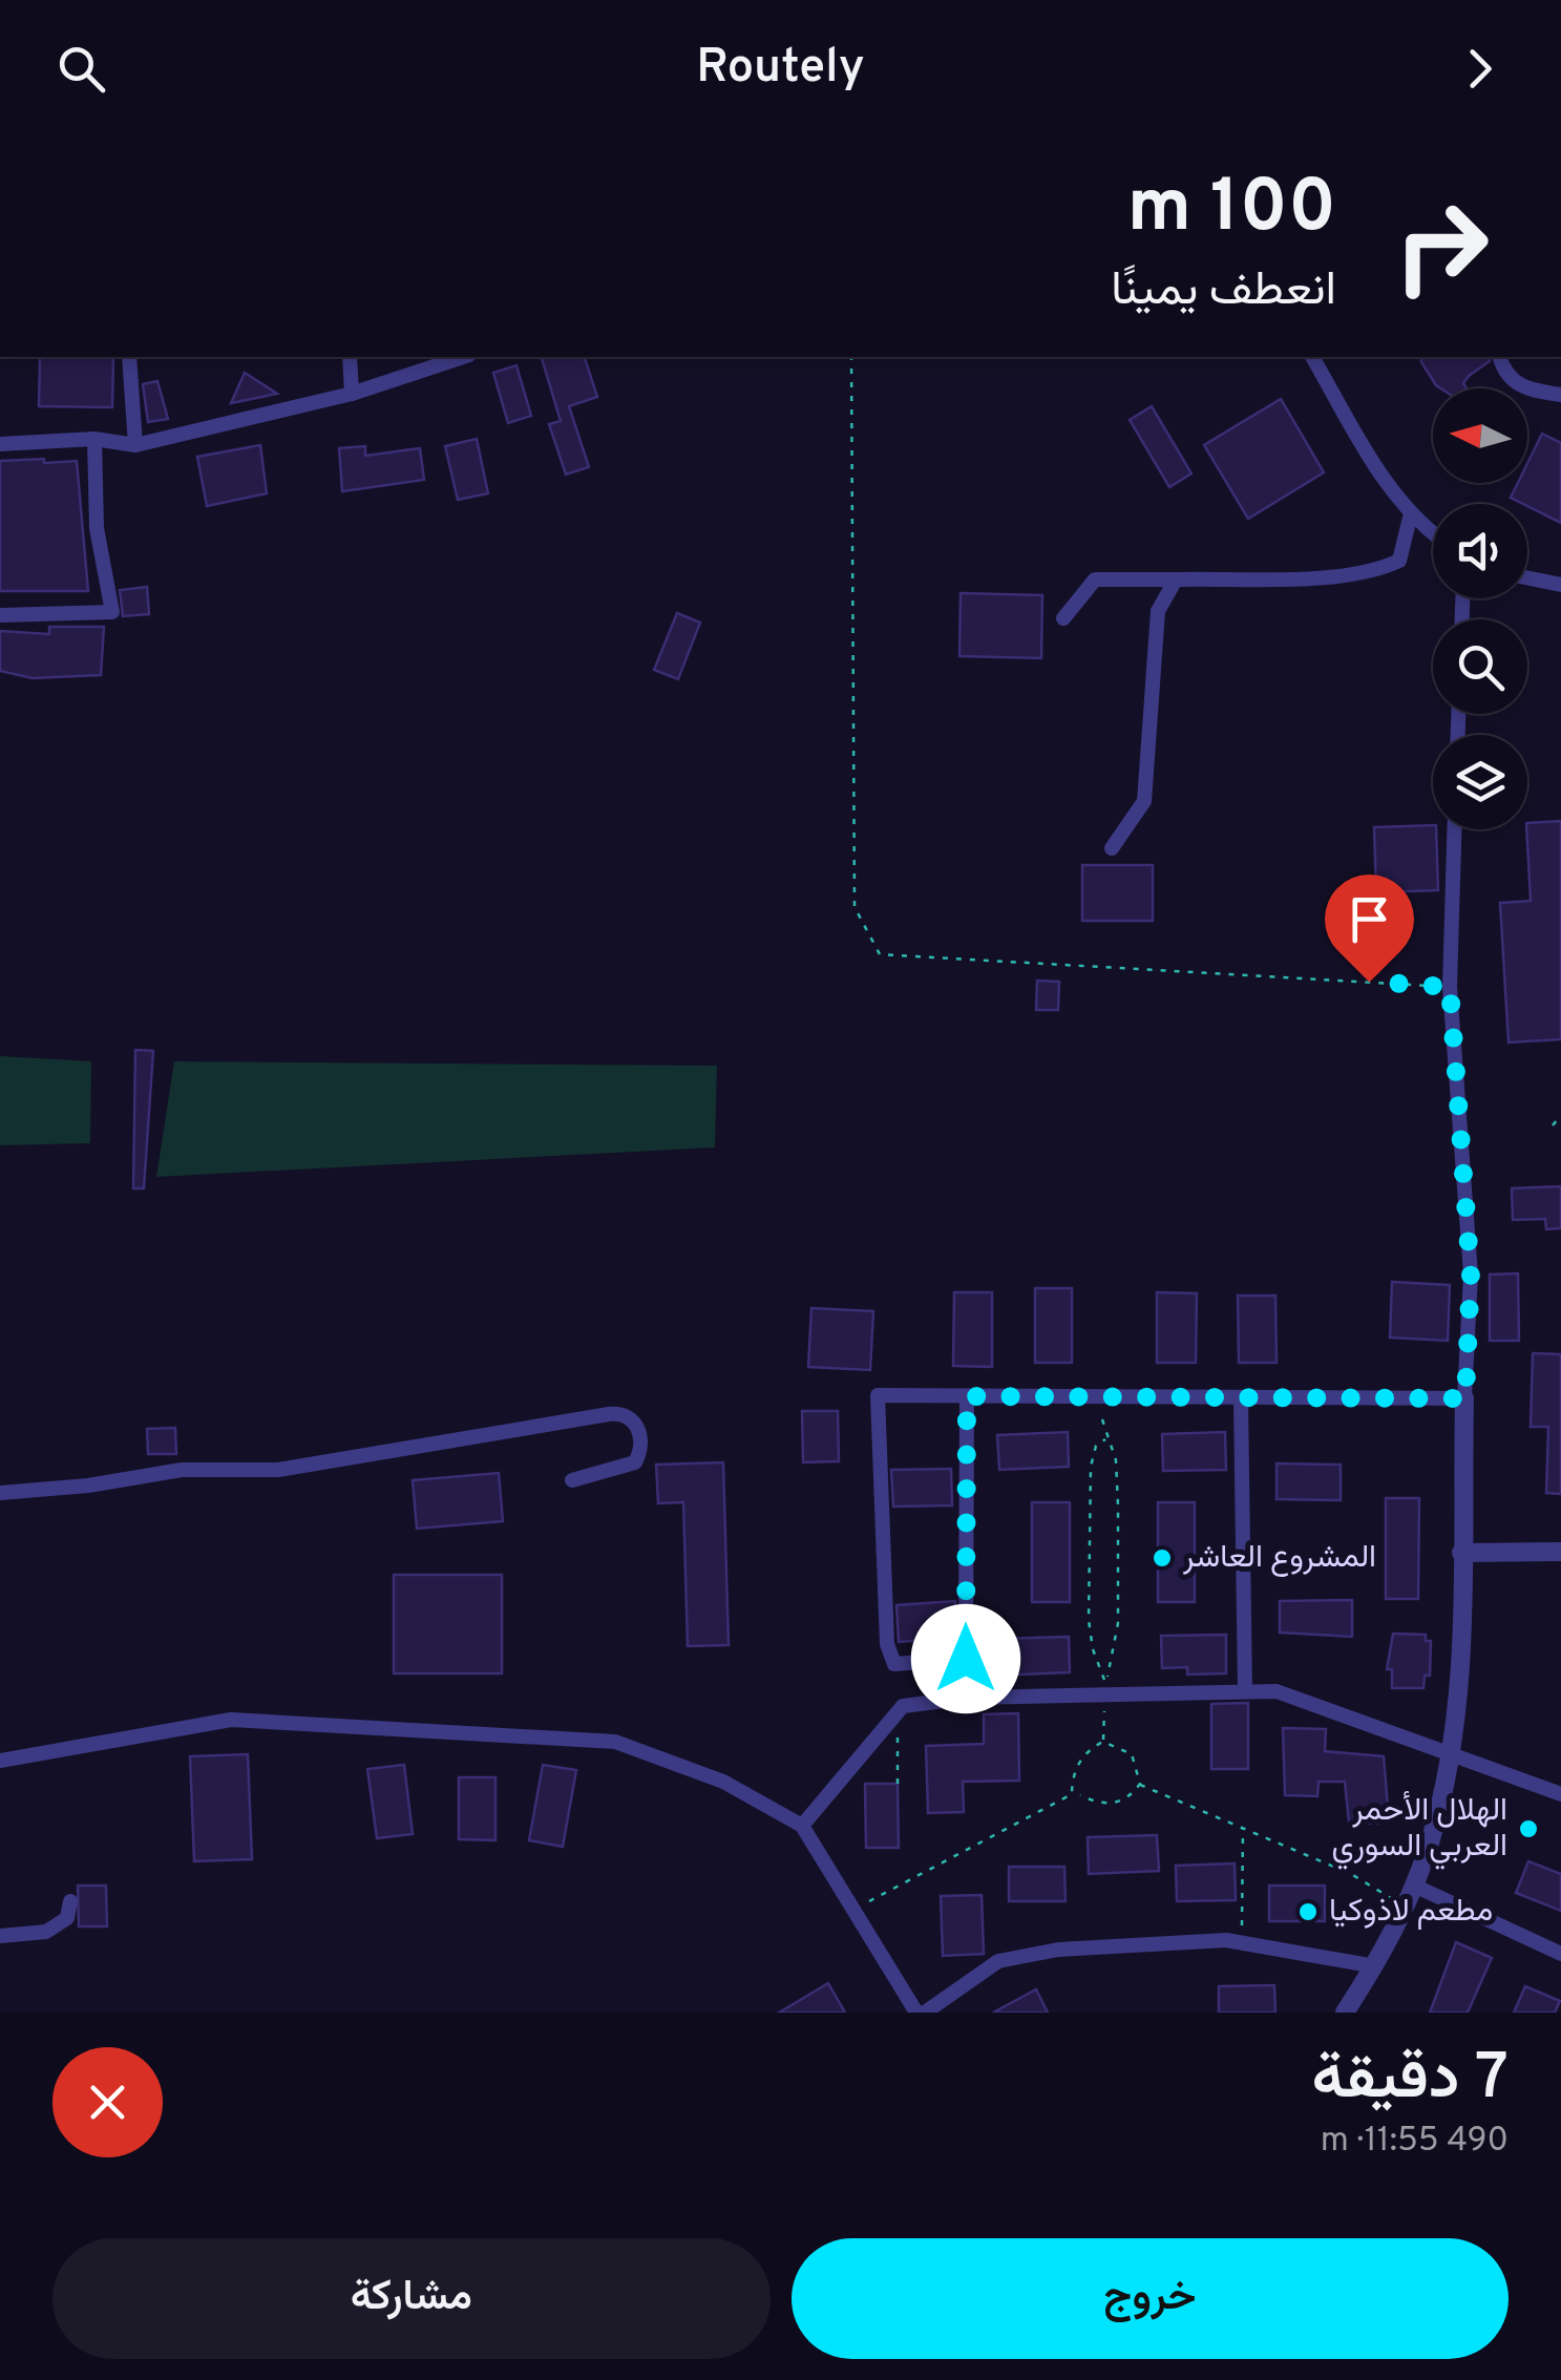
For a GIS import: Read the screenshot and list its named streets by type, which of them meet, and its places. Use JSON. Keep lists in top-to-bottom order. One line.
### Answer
{"places":["المشروع العاشر","الهلال الأحمر العربي السوري","مطعم لاذوكيا"],"north":"left","page":{"header":"Routely","turn":["100 m","انعطف يمينًا"],"heading":["7 دقيقة","490 m · 11:55"],"buttons":["خروج","مشاركة"]}}
